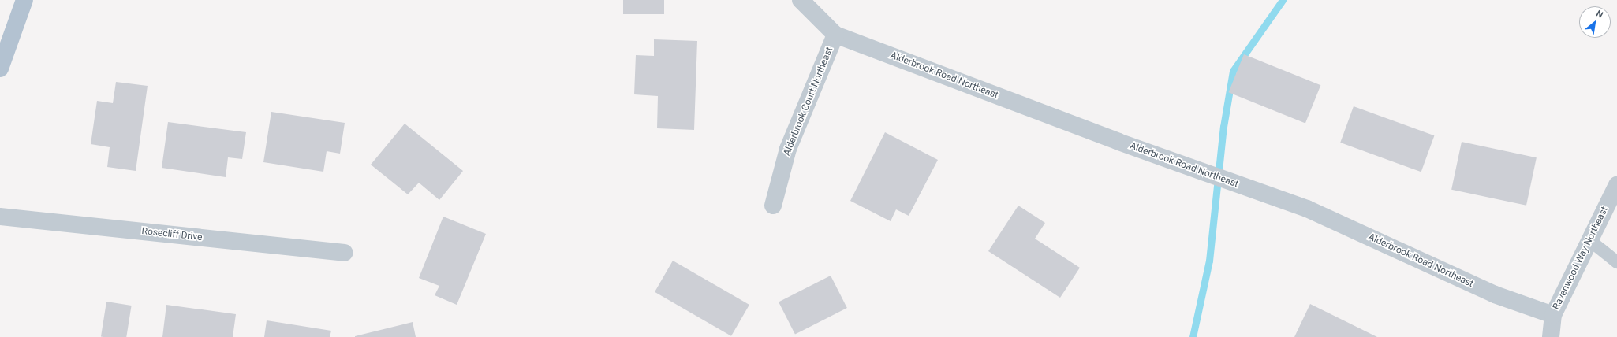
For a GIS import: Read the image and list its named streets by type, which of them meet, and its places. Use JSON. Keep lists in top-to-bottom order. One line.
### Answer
{"streets":{"street":["Alderbrook Road Northeast","Alderbrook Court Northeast","Rosecliff Drive","Ravenwood Way Northeast"]},"crossings":[["Alderbrook Road Northeast","Alderbrook Court Northeast"],["Alderbrook Road Northeast","Ravenwood Way Northeast"]],"north":"top right"}
